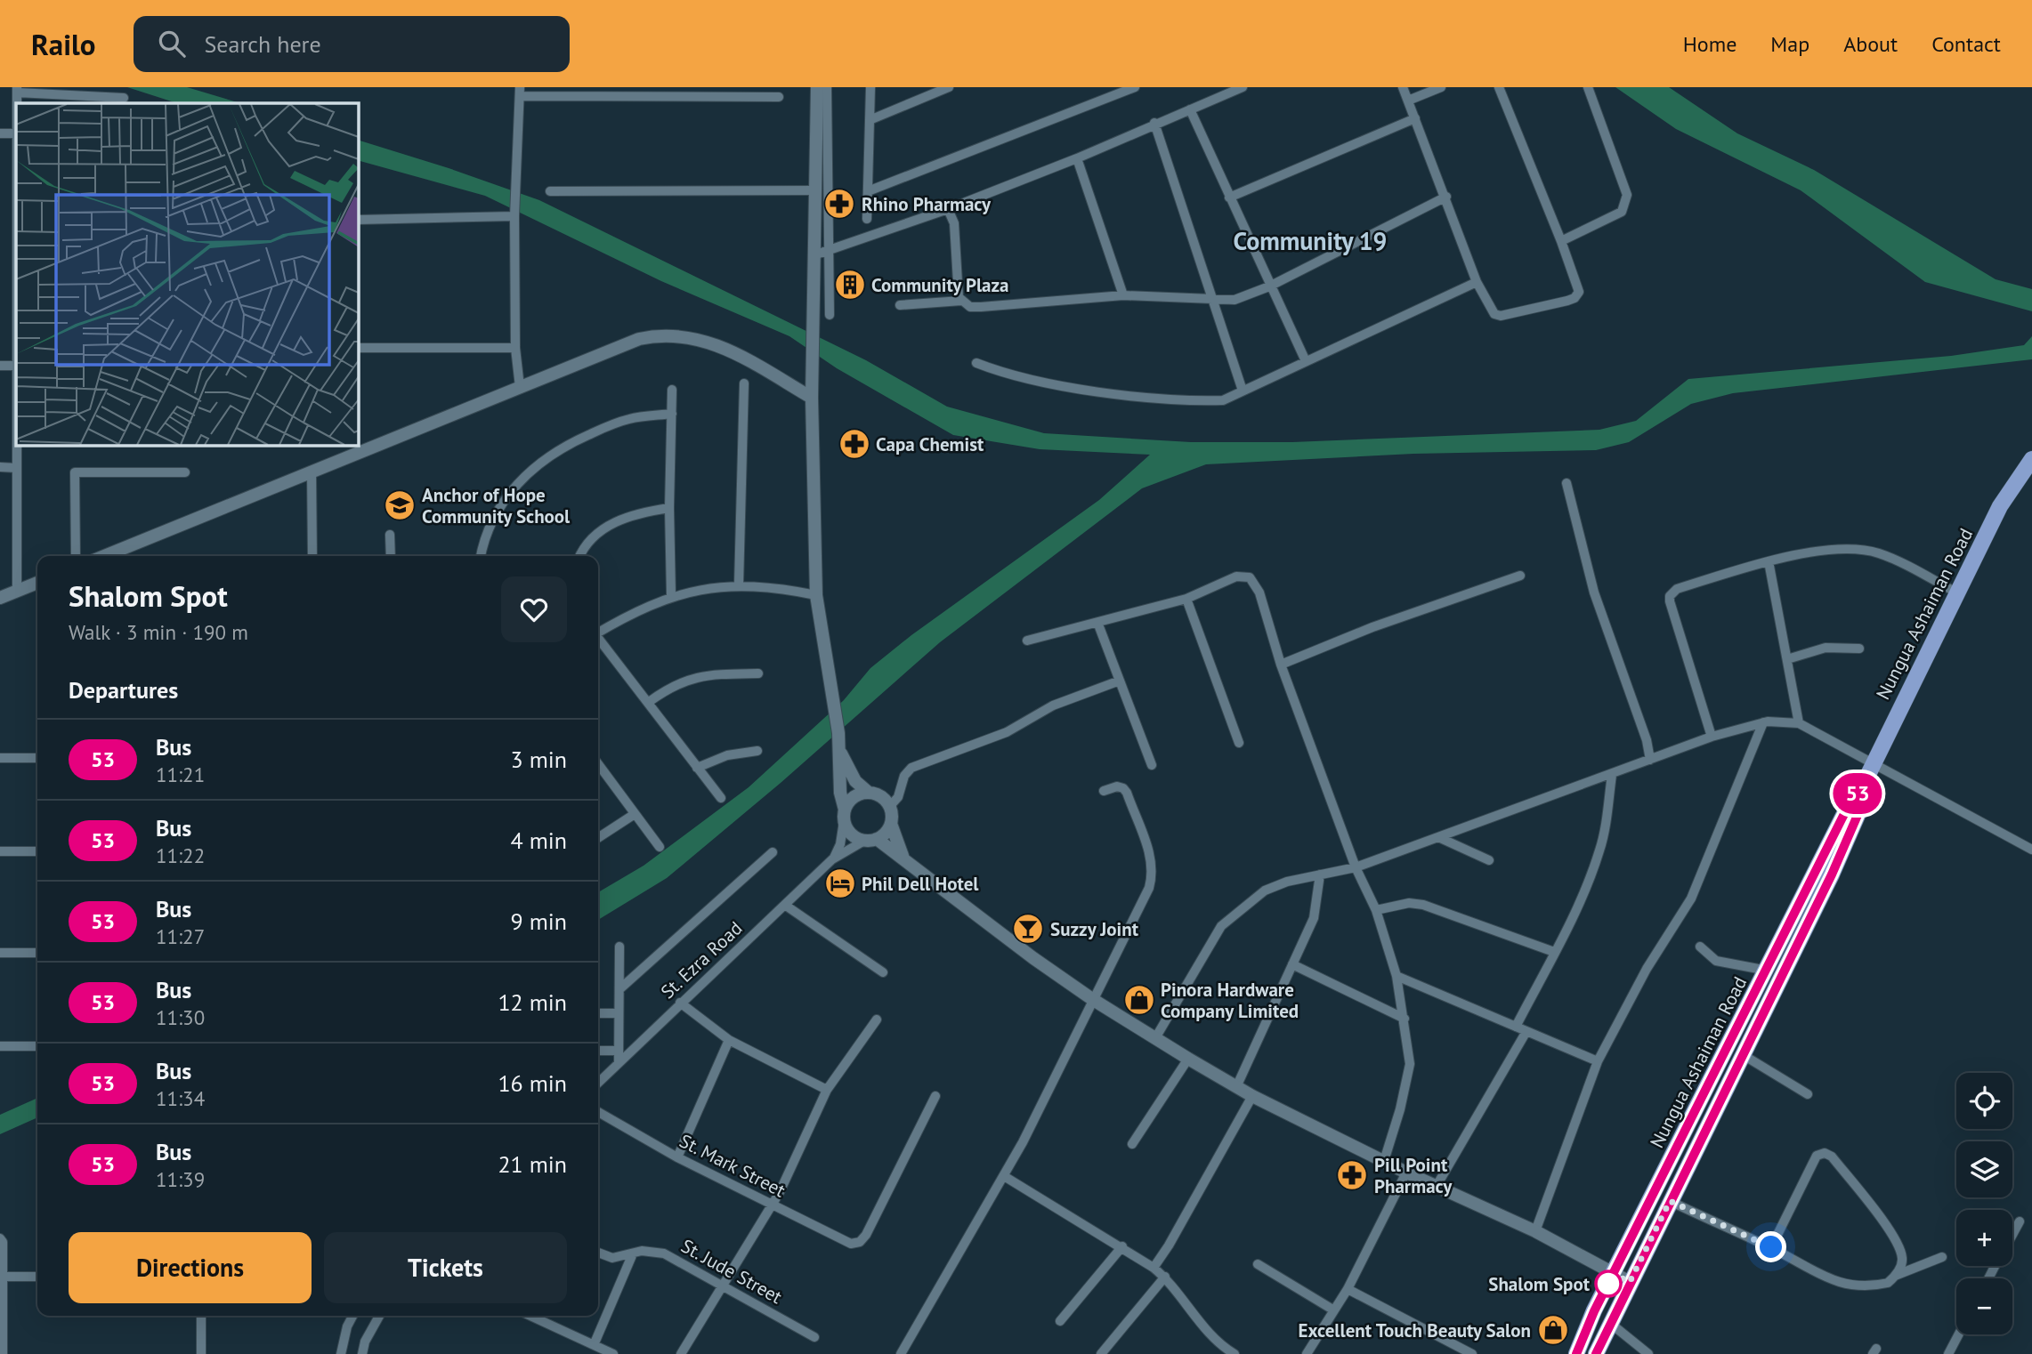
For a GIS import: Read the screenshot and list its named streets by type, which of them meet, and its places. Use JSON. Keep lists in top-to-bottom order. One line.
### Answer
{"streets":{"main road":["Nungua Ashaiman Road"],"street":["St. Ezra Road","St. Mark Street","St. Jude Street"]},"districts":["Community 19"],"places":{"pharmacy":["Rhino Pharmacy","Capa Chemist","Pill Point Pharmacy"],"building":["Community Plaza"],"school or university":["Anchor of Hope Community School"],"hotel":["Phil Dell Hotel"],"bar":["Suzzy Joint"],"shop":["Pinora Hardware Company Limited","Excellent Touch Beauty Salon"],"other":["Shalom Spot"]},"lines":["bus line 53"],"page":{"header":"Railo","search":"Search here","nav":["Home","Map","About","Contact"],"on_map":"53","heading":[["Shalom Spot","Walk · 3 min · 190 m"],"Departures"],"list":[{"mark":"53","name":"Bus","note":"11:21","value":"3 min"},{"mark":"53","name":"Bus","note":"11:22","value":"4 min"},{"mark":"53","name":"Bus","note":"11:27","value":"9 min"},{"mark":"53","name":"Bus","note":"11:30","value":"12 min"},{"mark":"53","name":"Bus","note":"11:34","value":"16 min"},{"mark":"53","name":"Bus","note":"11:39","value":"21 min"}],"map_buttons":["+","−"],"buttons":["Directions","Tickets"]}}
